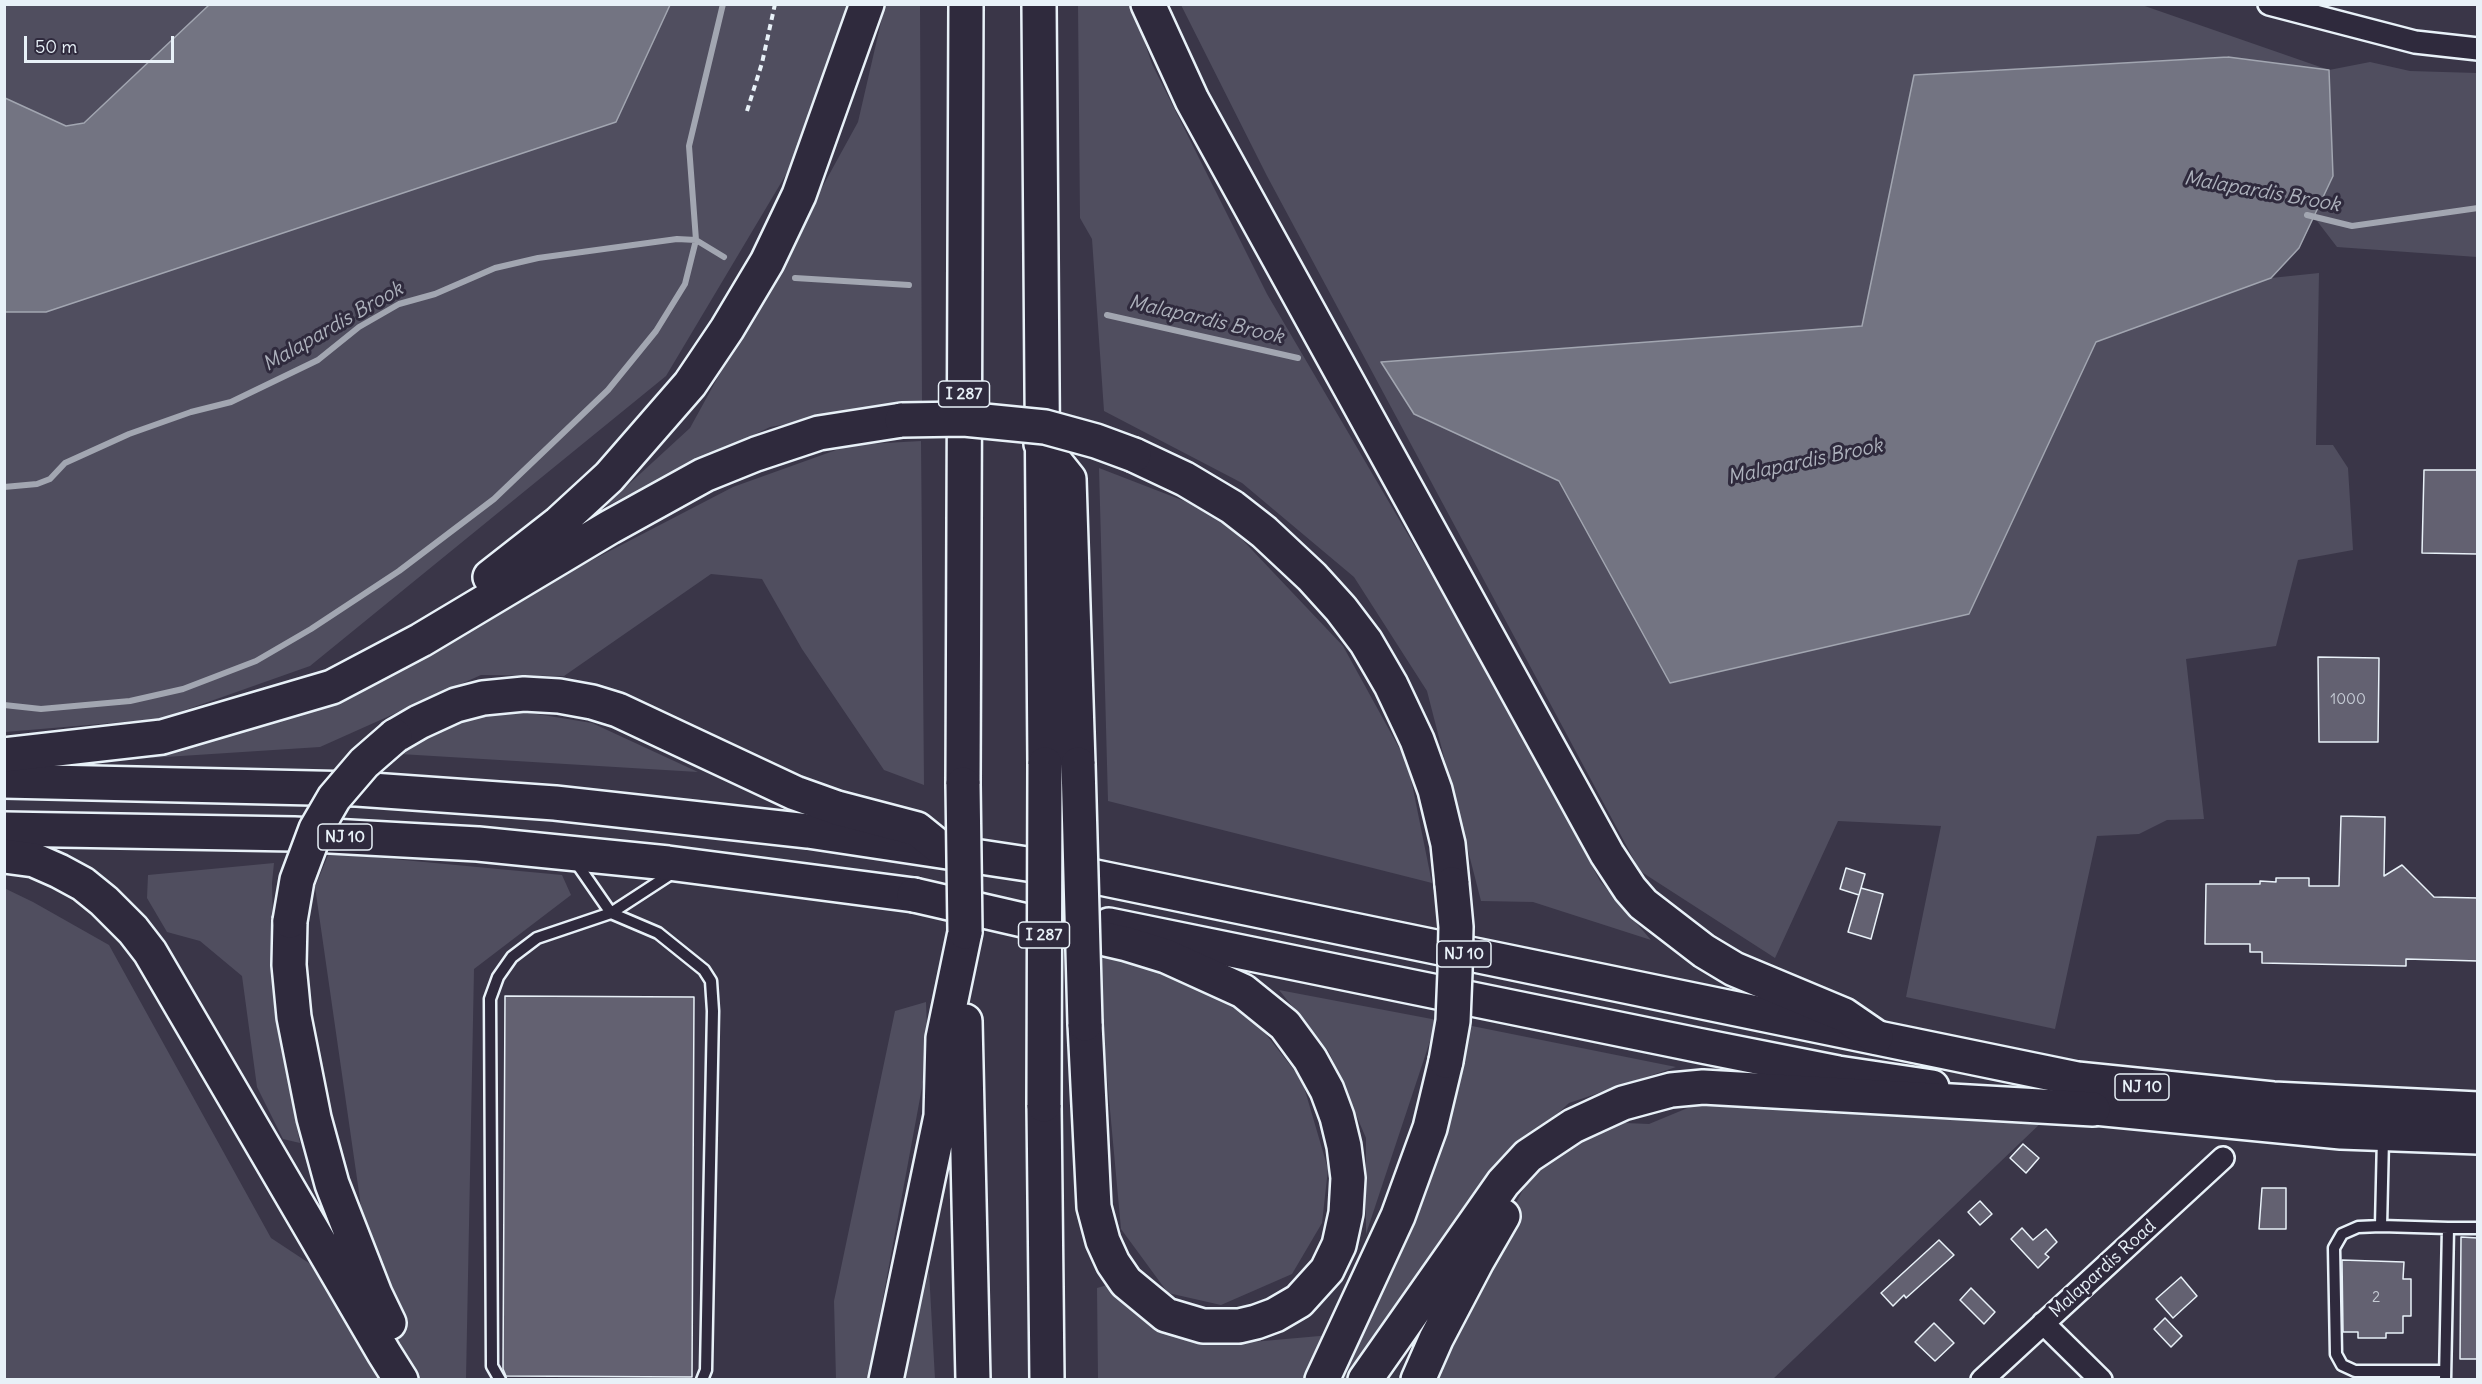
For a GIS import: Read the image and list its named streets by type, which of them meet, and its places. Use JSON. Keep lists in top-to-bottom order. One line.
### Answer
{"streets":{"main road":["I 287","NJ 10"],"street":["Malapardis Road"]},"water":["Malapardis Brook"],"house_numbers":["1000","2"],"scale_bar":"50 m"}
